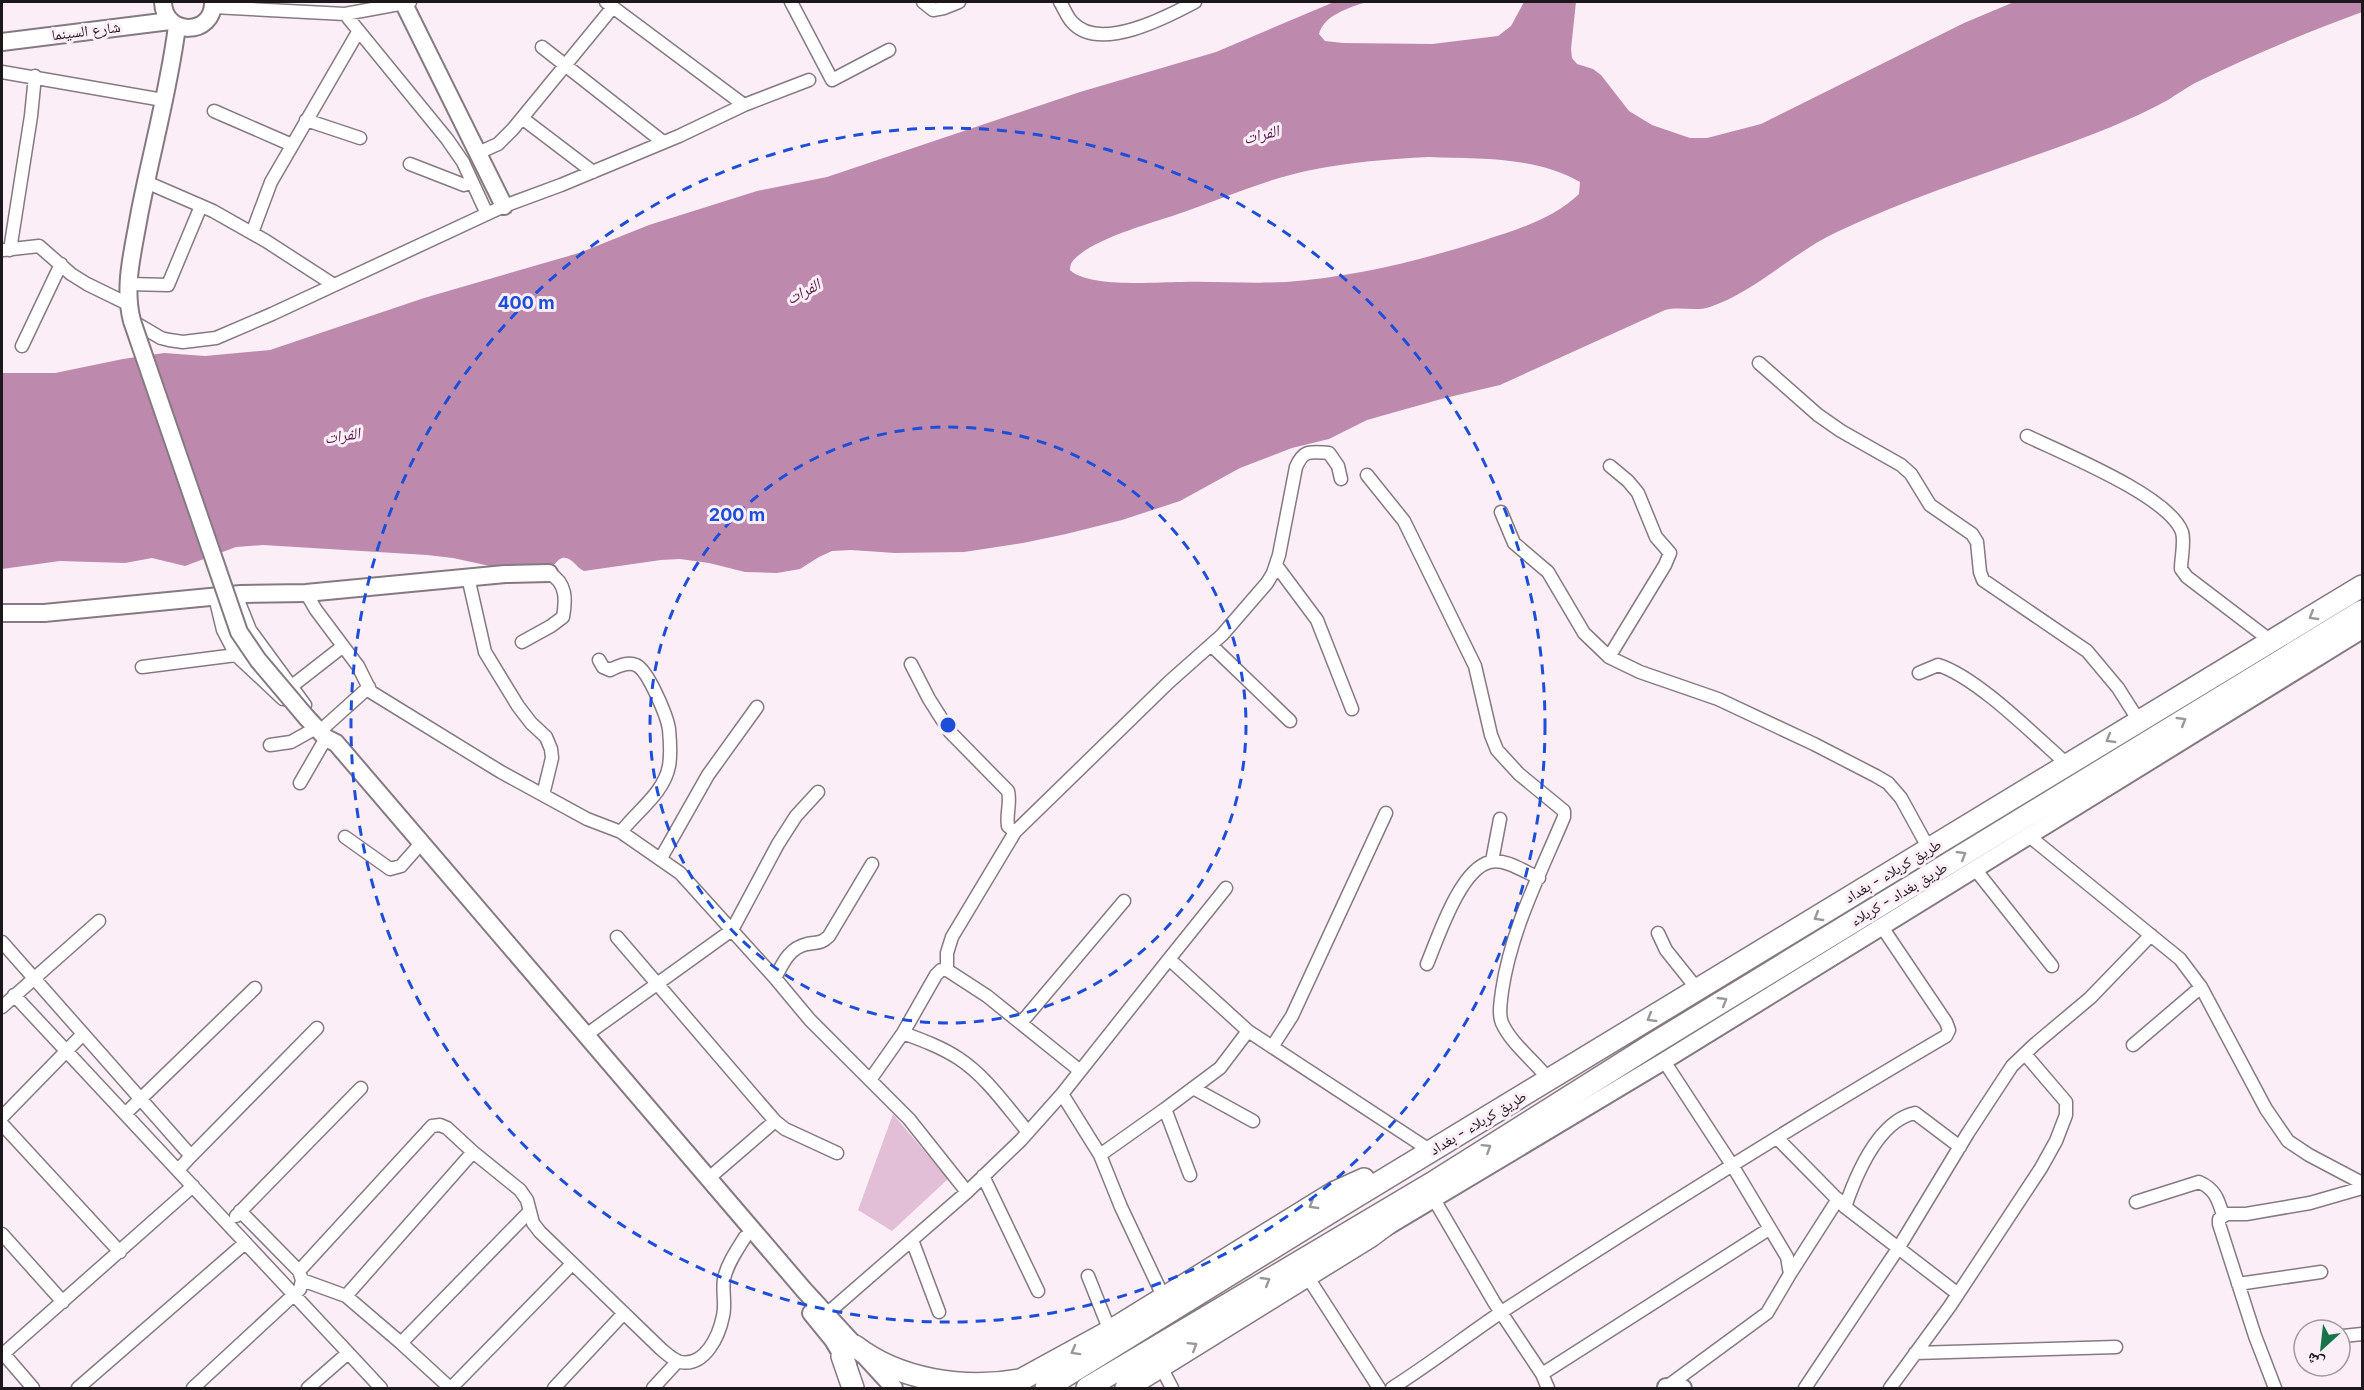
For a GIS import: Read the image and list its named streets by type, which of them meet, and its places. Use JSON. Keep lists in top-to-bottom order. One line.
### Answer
{"streets":{"highway":["طريق كربلاء - بغداد","طريق بغداد - كربلاء"],"main road":["شارع السينما"]},"one_way":["طريق كربلاء - بغداد","طريق بغداد - كربلاء"],"water":["الفرات"],"north":"bottom left","rings":["400 m","200 m"]}
